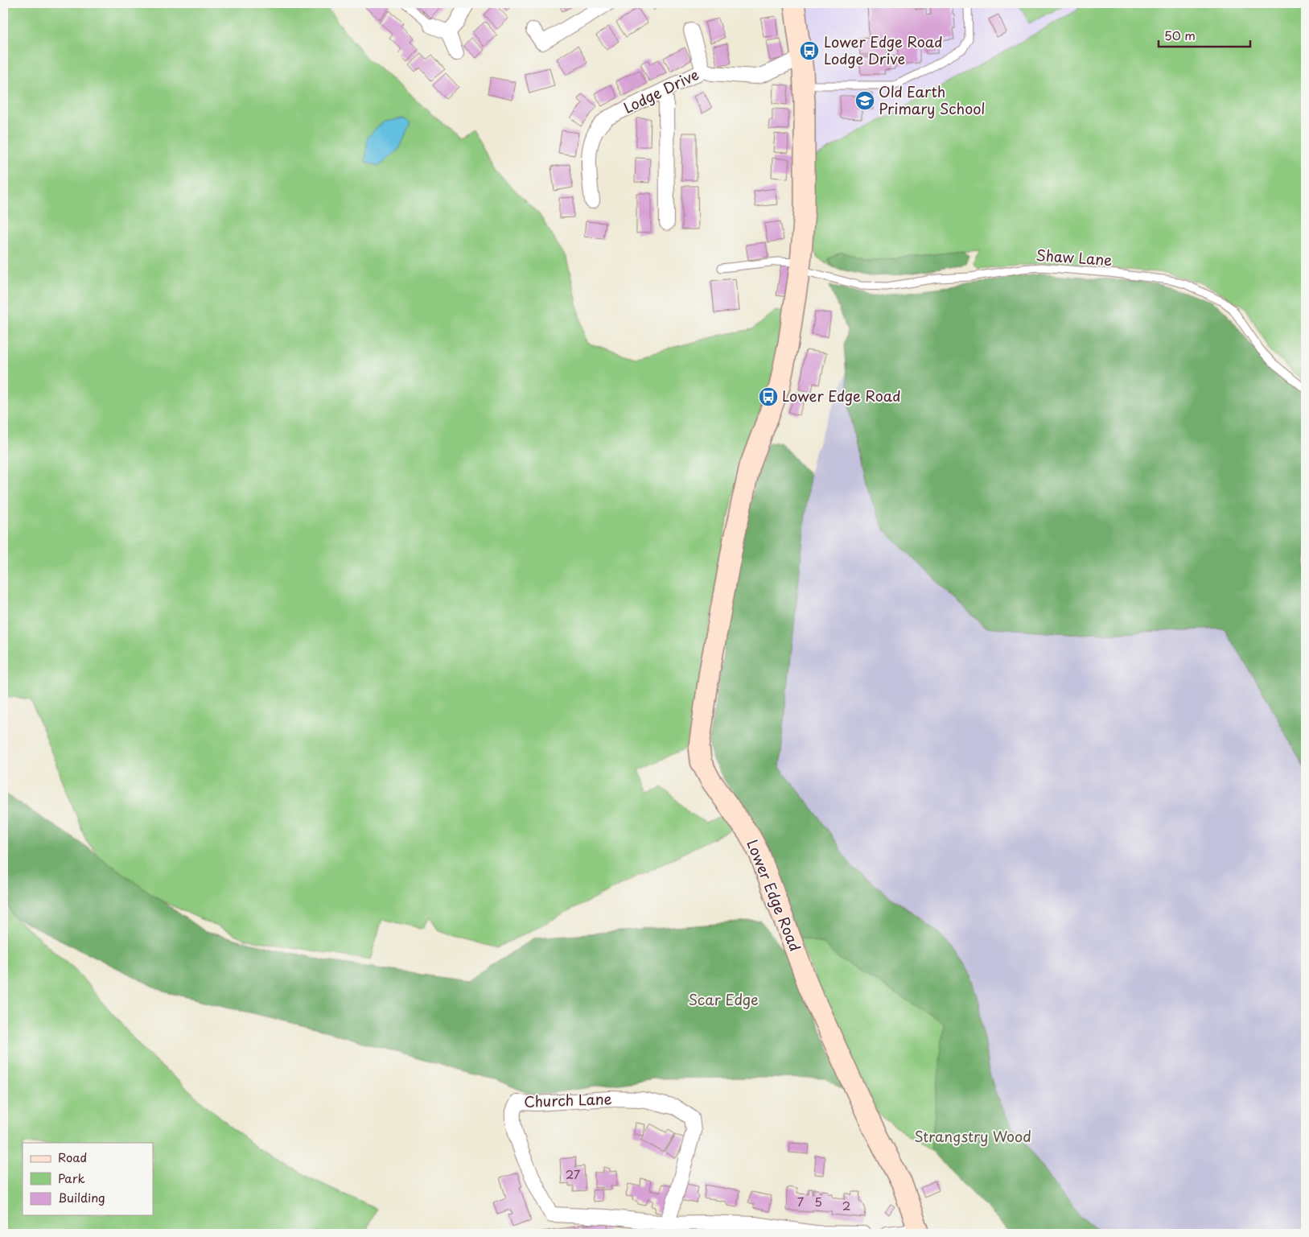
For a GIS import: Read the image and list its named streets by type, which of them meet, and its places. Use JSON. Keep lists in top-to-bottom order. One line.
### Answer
{"streets":{"street":["Lodge Drive","Lower Edge Road","Church Lane"],"lane":["Shaw Lane"]},"crossings":[["Lodge Drive","Lower Edge Road"],["Shaw Lane","Lower Edge Road"]],"parks":["Scar Edge","Strangstry Wood"],"places":{"bus stop":["Lower Edge Road Lodge Drive","Lower Edge Road"],"school or university":["Old Earth Primary School"]},"house_numbers":["27","7","5","2"],"legend":["Road","Park","Building"],"scale_bar":"50 m"}
